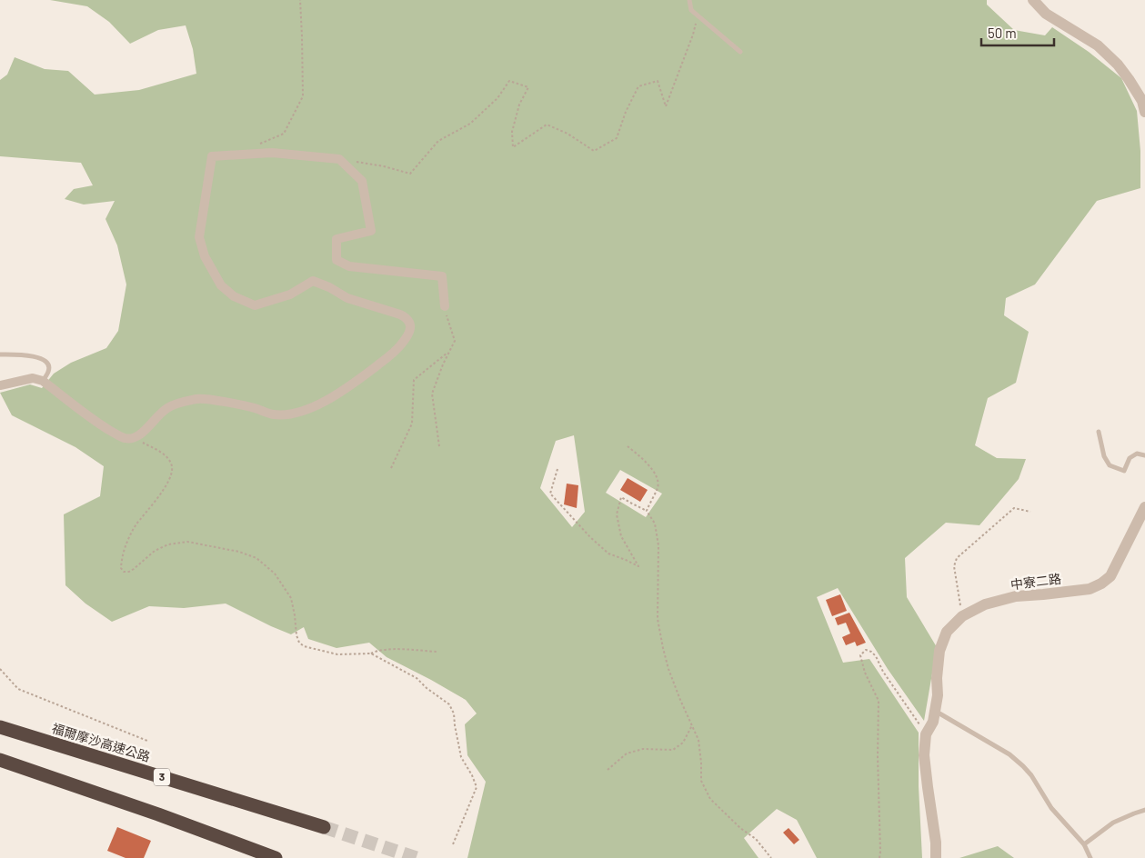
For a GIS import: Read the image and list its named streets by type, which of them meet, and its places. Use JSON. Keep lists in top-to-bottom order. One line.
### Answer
{"streets":{"highway":["福爾摩沙高速公路","3"],"street":["中寮二路"]},"scale_bar":"50 m"}
